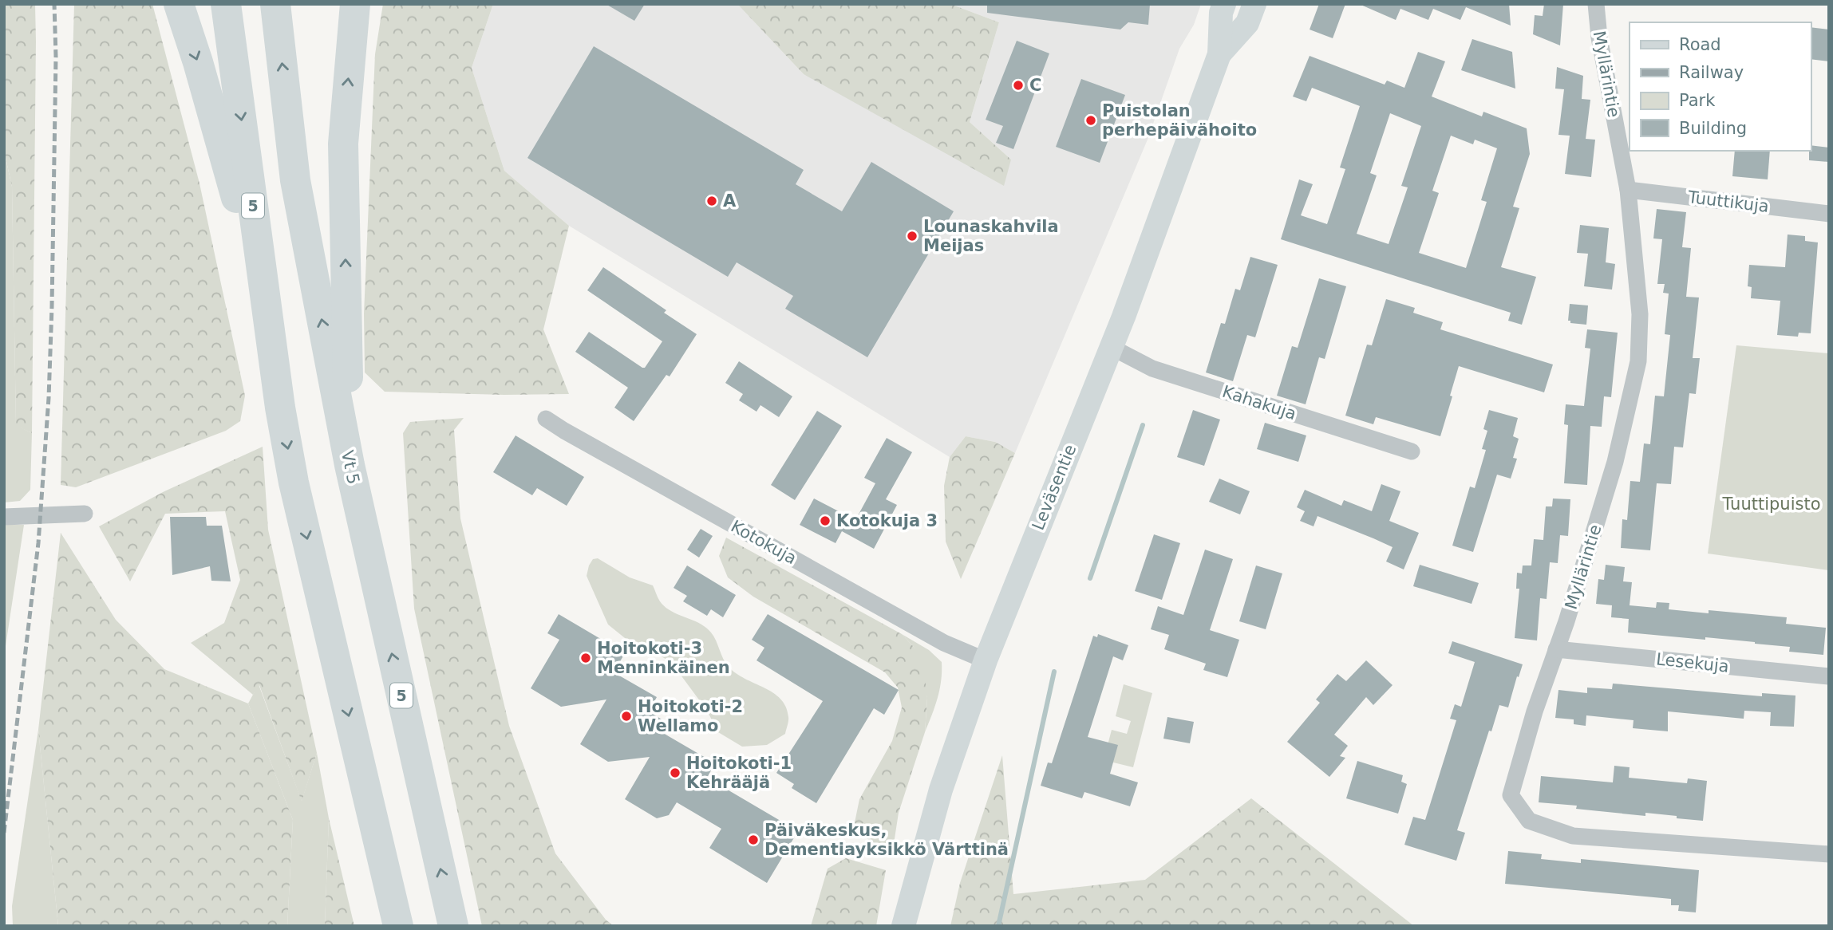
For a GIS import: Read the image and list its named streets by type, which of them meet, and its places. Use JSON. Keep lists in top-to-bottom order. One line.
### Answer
{"streets":{"highway":["5","Vt 5"],"main road":["Leväsentie"],"street":["Myllärintie","Tuuttikuja","Kahakuja","Kotokuja","Lesekuja"]},"crossings":[["Myllärintie","Tuuttikuja"],["Myllärintie","Lesekuja"],["Kahakuja","Leväsentie"],["Leväsentie","Kotokuja"]],"parks":["Tuuttipuisto"],"places":["C","Puistolan perhepäivähoito","A","Lounaskahvila Meijas","Kotokuja 3","Hoitokoti-3 Menninkäinen","Hoitokoti-2 Wellamo","Hoitokoti-1 Kehrääjä","Päiväkeskus, Dementiayksikkö Värttinä"],"legend":["Road","Railway","Park","Building"]}
